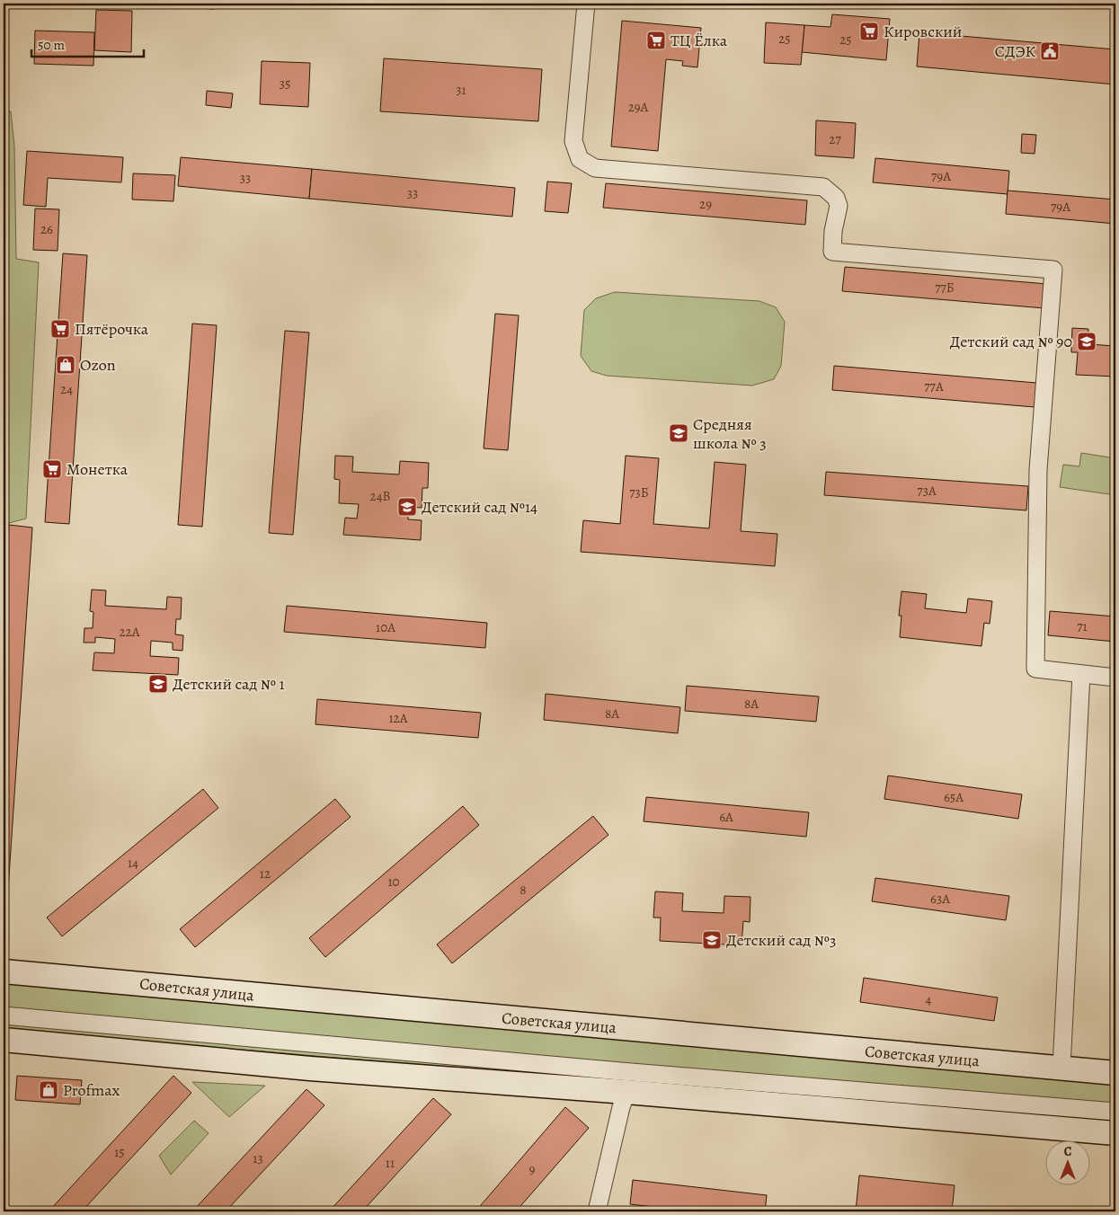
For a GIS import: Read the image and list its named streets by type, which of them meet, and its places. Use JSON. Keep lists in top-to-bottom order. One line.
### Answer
{"streets":{"street":["Советская улица"]},"places":{"supermarket":["Кировский","ТЦ Ёлка","Пятёрочка","Монетка"],"public building":["СДЭК"],"school or university":["Детский сад № 90","Средняя школа № 3","Детский сад №14","Детский сад № 1","Детский сад №3"],"shop":["Ozon","Profmax"]},"house_numbers":["25","25","35","31","29А","27","79А","33","33","29","79А","26","77Б","77А","24","73А","73Б","24В","71","10А","22А","8А","8А","12А","65А","6А","14","12","10","8","63А","4","15","13","11","9"],"scale_bar":"50 m","north":"top"}
